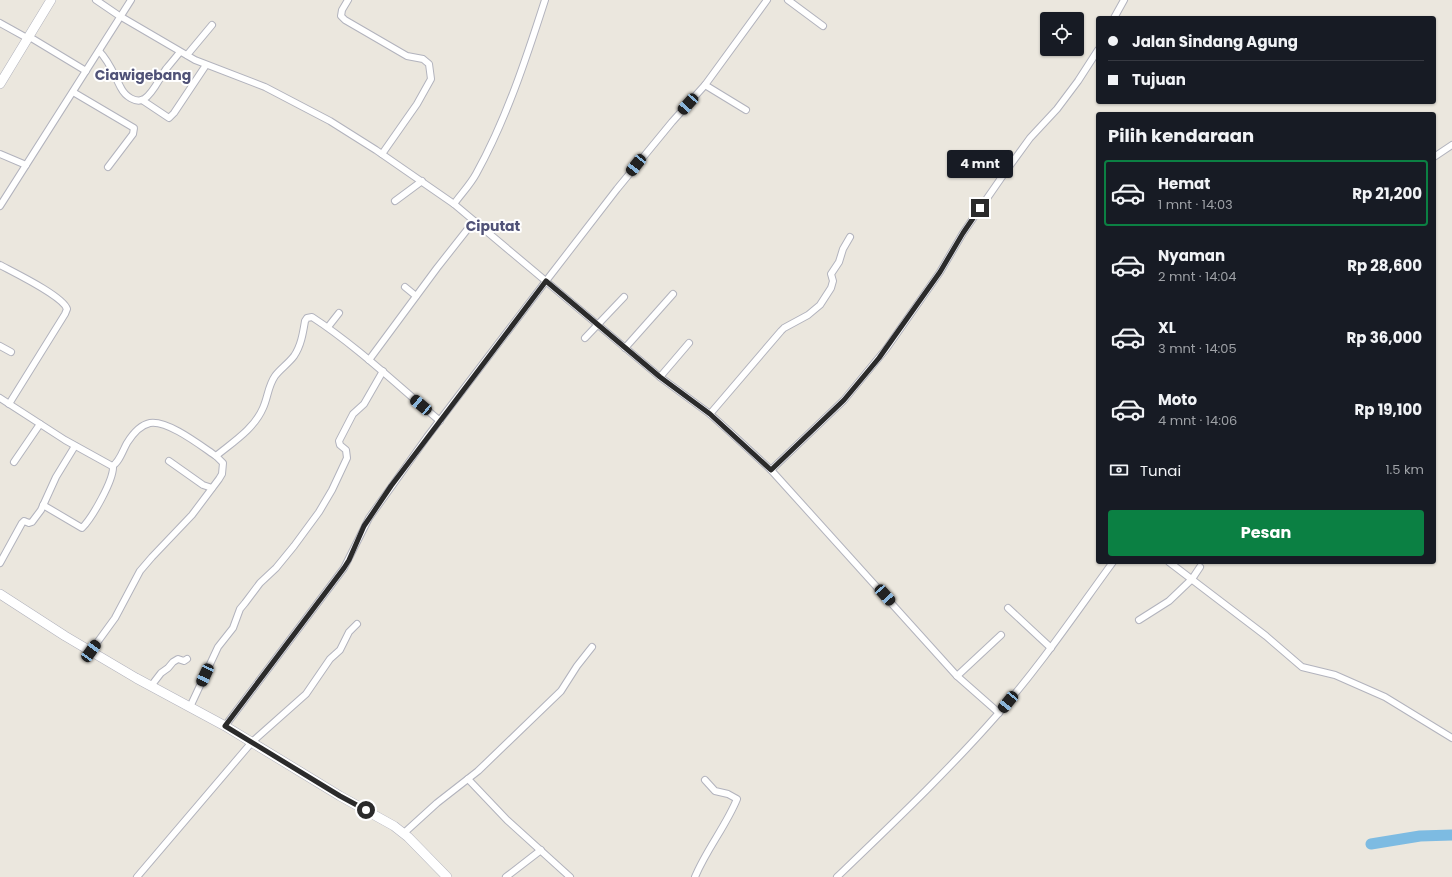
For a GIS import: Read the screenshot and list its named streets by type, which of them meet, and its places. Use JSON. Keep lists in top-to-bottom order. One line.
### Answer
{"districts":["Ciawigebang","Ciputat"],"page":{"banner":["Jalan Sindang Agung","Tujuan"],"heading":"Pilih kendaraan","bubble":"4 mnt","list":[{"name":"Hemat","note":"1 mnt · 14:03","value":"Rp 21,200"},{"name":"Nyaman","note":"2 mnt · 14:04","value":"Rp 28,600"},{"name":"XL","note":"3 mnt · 14:05","value":"Rp 36,000"},{"name":"Moto","note":"4 mnt · 14:06","value":"Rp 19,100"}],"pay":["Tunai","1.5 km"],"buttons":"Pesan"}}
